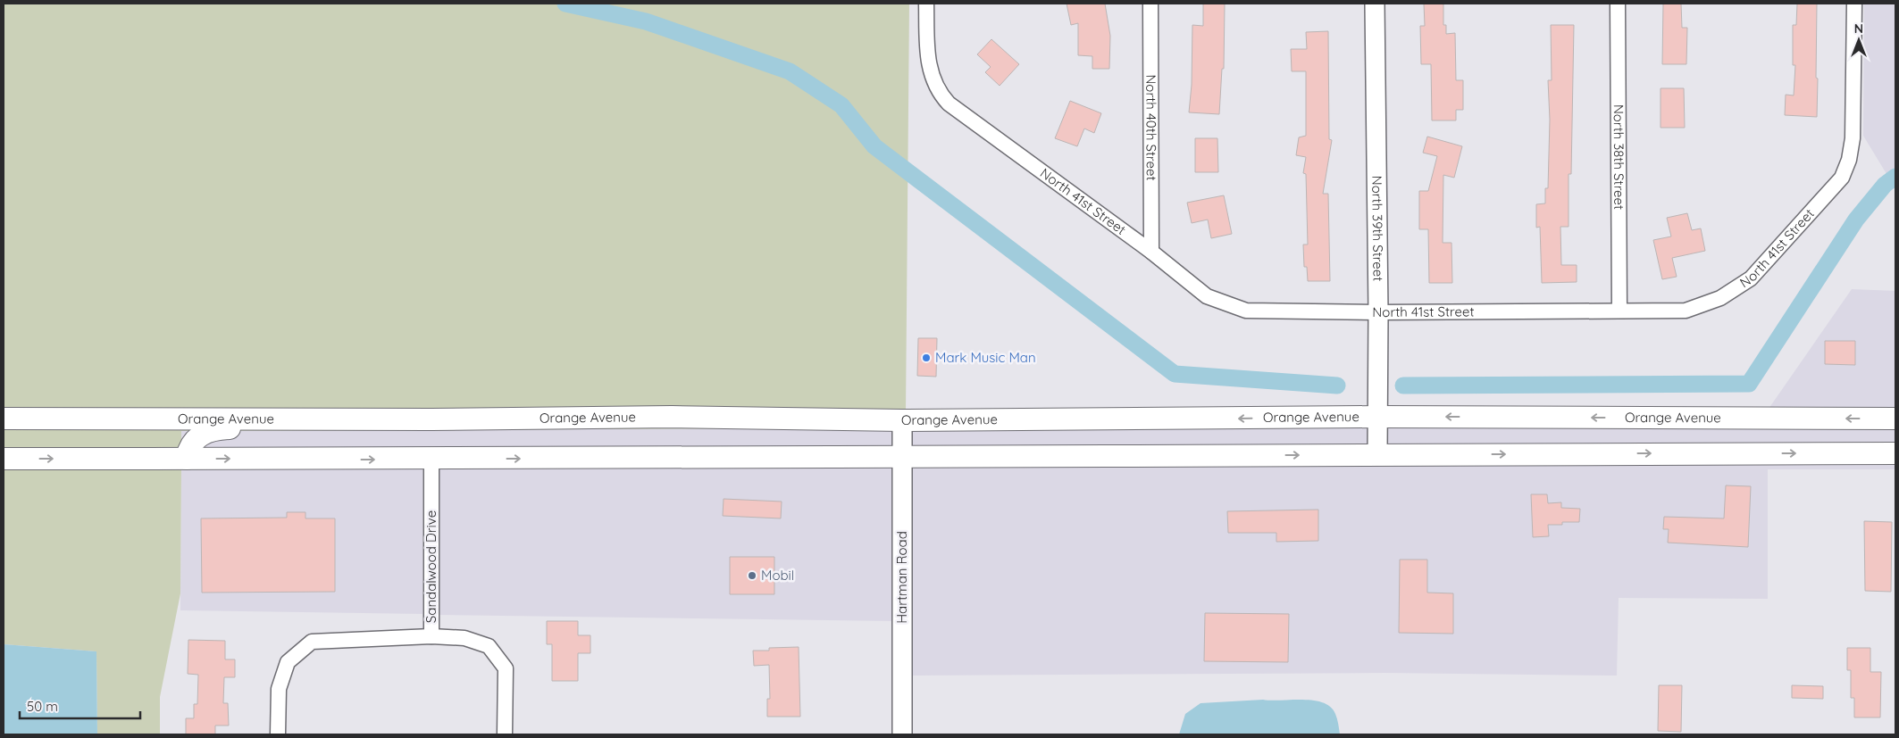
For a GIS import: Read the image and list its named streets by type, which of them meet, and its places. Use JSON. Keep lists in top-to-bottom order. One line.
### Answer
{"streets":{"main road":["Orange Avenue"],"street":["North 40th Street","North 38th Street","North 41st Street","North 39th Street","Sandalwood Drive","Hartman Road"]},"crossings":[["North 40th Street","North 41st Street"],["North 38th Street","North 41st Street"],["North 41st Street","North 39th Street"],["North 39th Street","Orange Avenue"],["Orange Avenue","Hartman Road"]],"places":["Mark Music Man","Mobil"],"scale_bar":"50 m","north":"top"}
